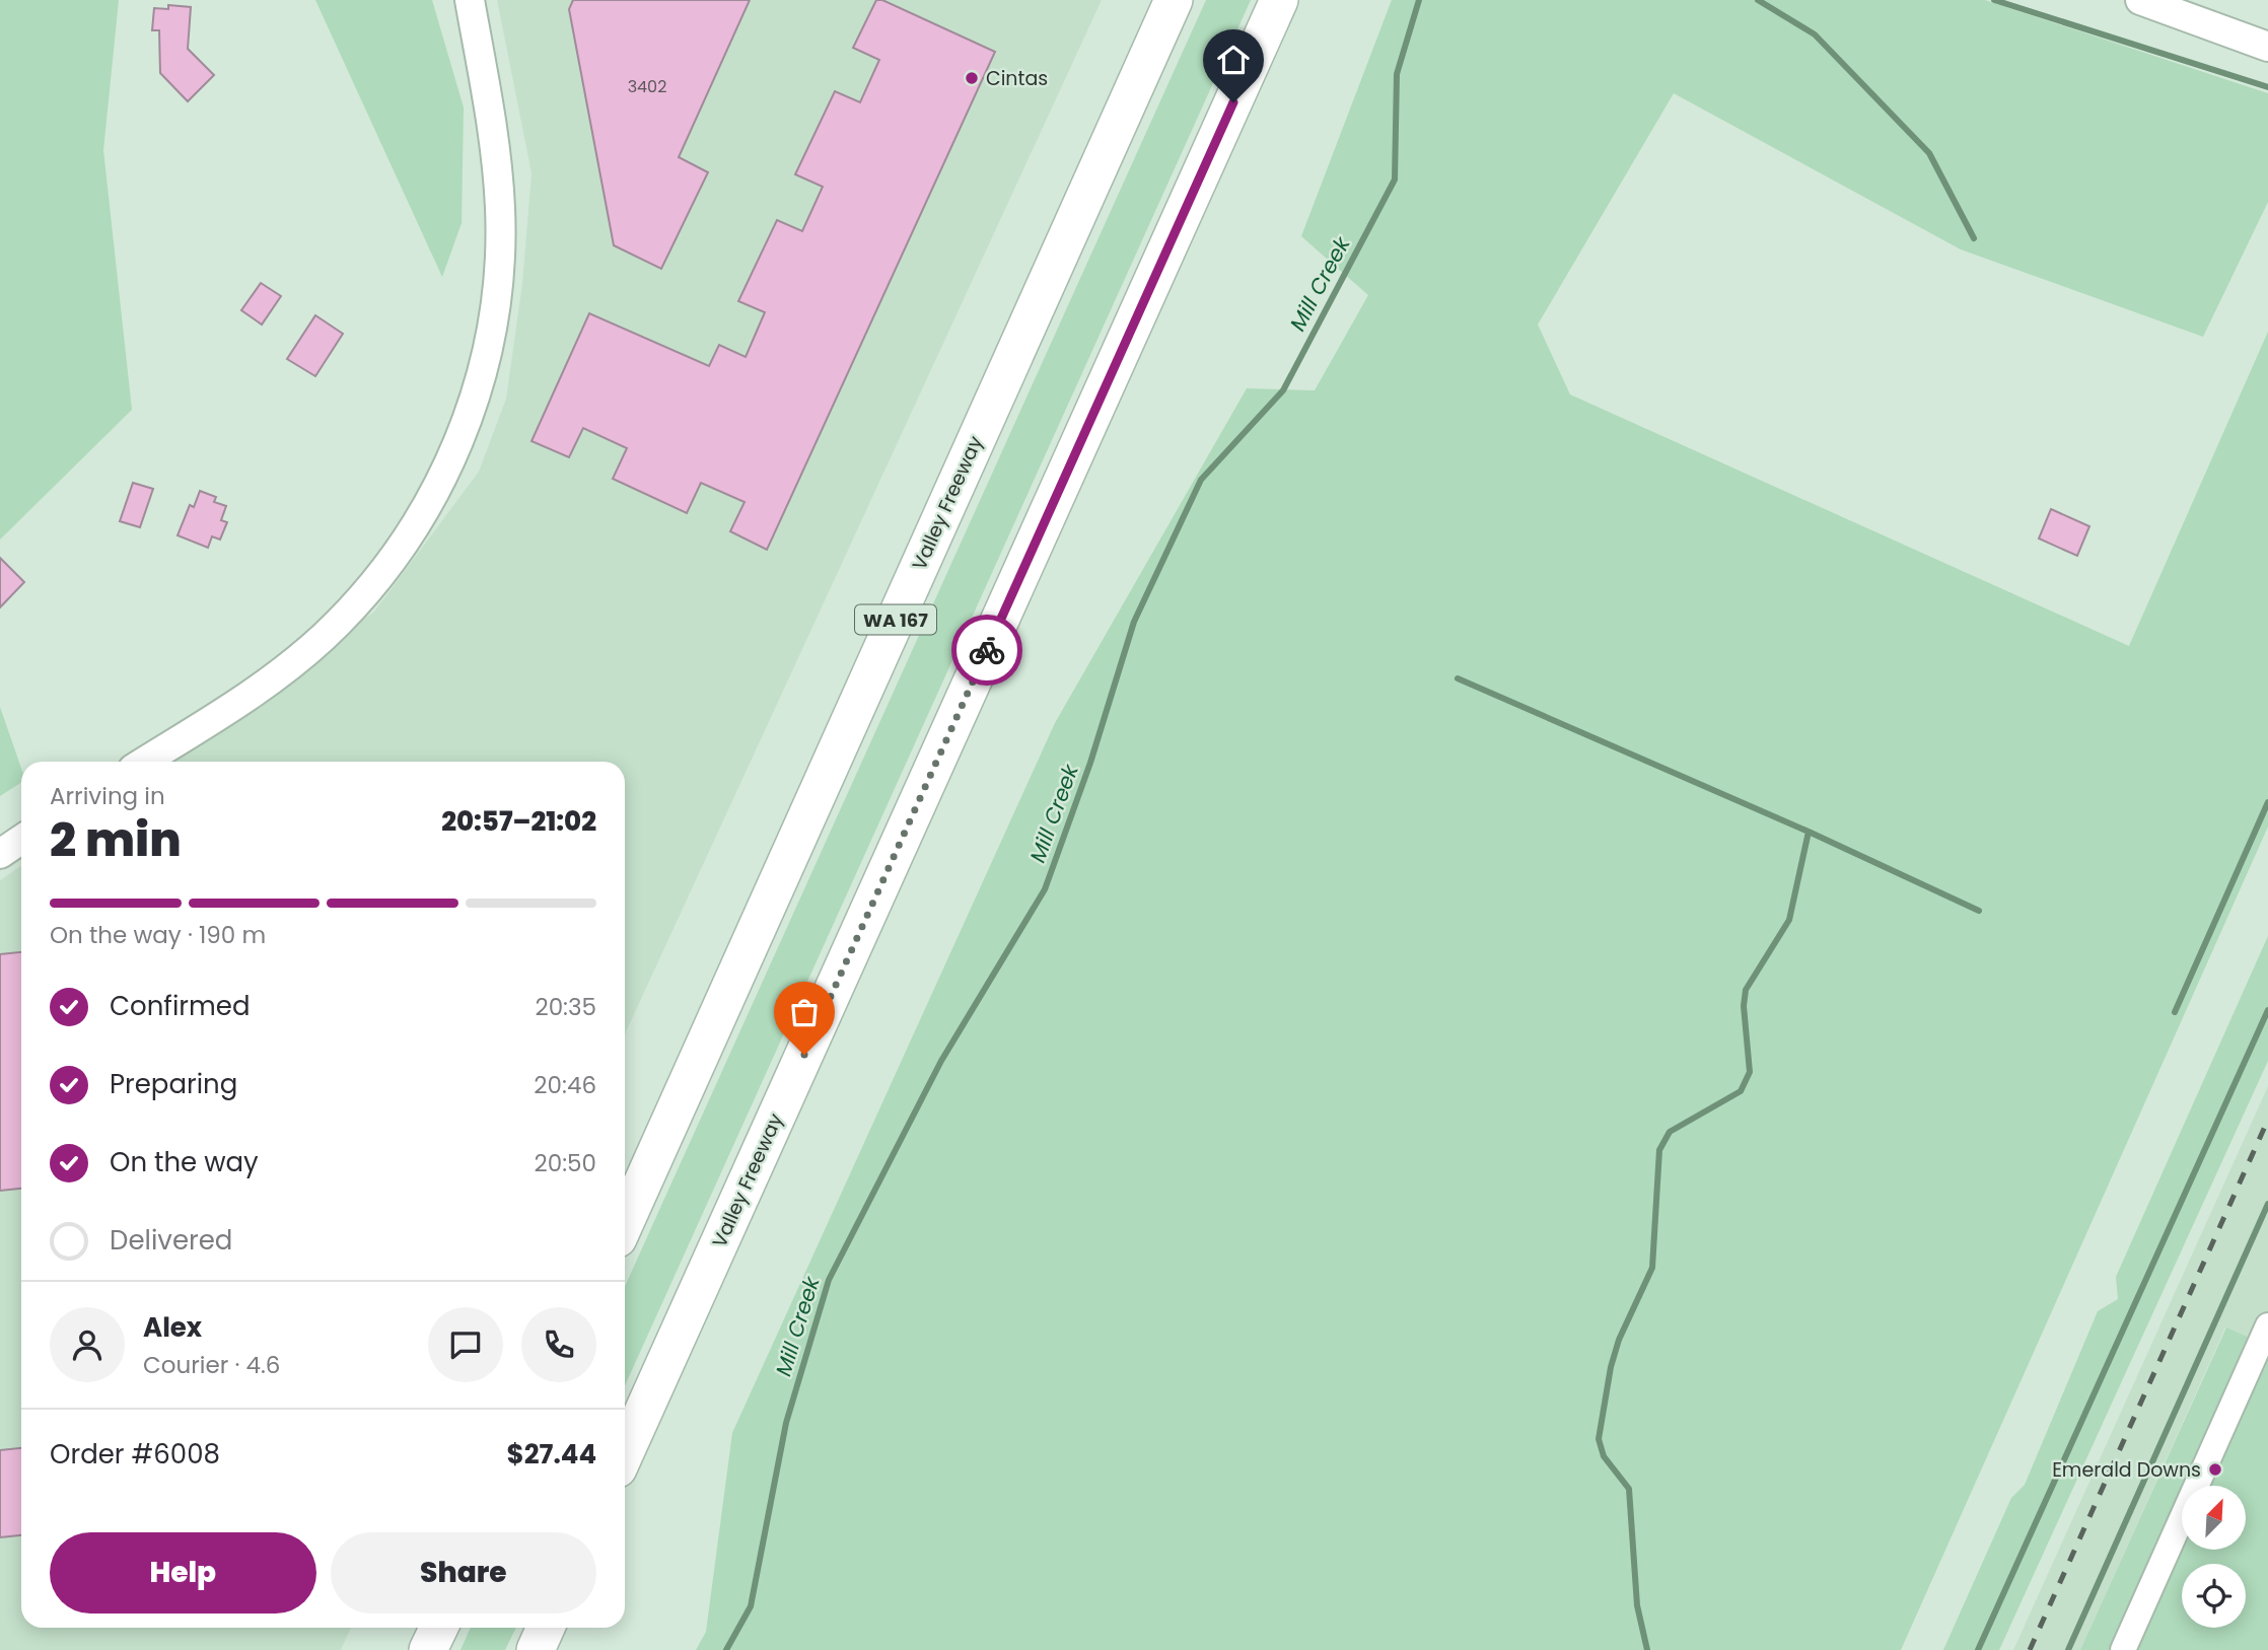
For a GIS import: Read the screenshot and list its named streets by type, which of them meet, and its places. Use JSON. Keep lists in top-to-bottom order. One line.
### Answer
{"streets":{"highway":["Valley Freeway","WA 167"]},"water":["Mill Creek"],"places":["Cintas","Emerald Downs"],"house_numbers":["3402"],"north":"top right","page":{"heading":["2 min","Arriving in","20:57–21:02"],"panel":["Alex","Courier · 4.6","Order #6008","$27.44"],"bar":"On the way · 190 m","list":[["Confirmed","20:35"],["Preparing","20:46"],["On the way","20:50"],"Delivered"],"buttons":["Help","Share"]}}
